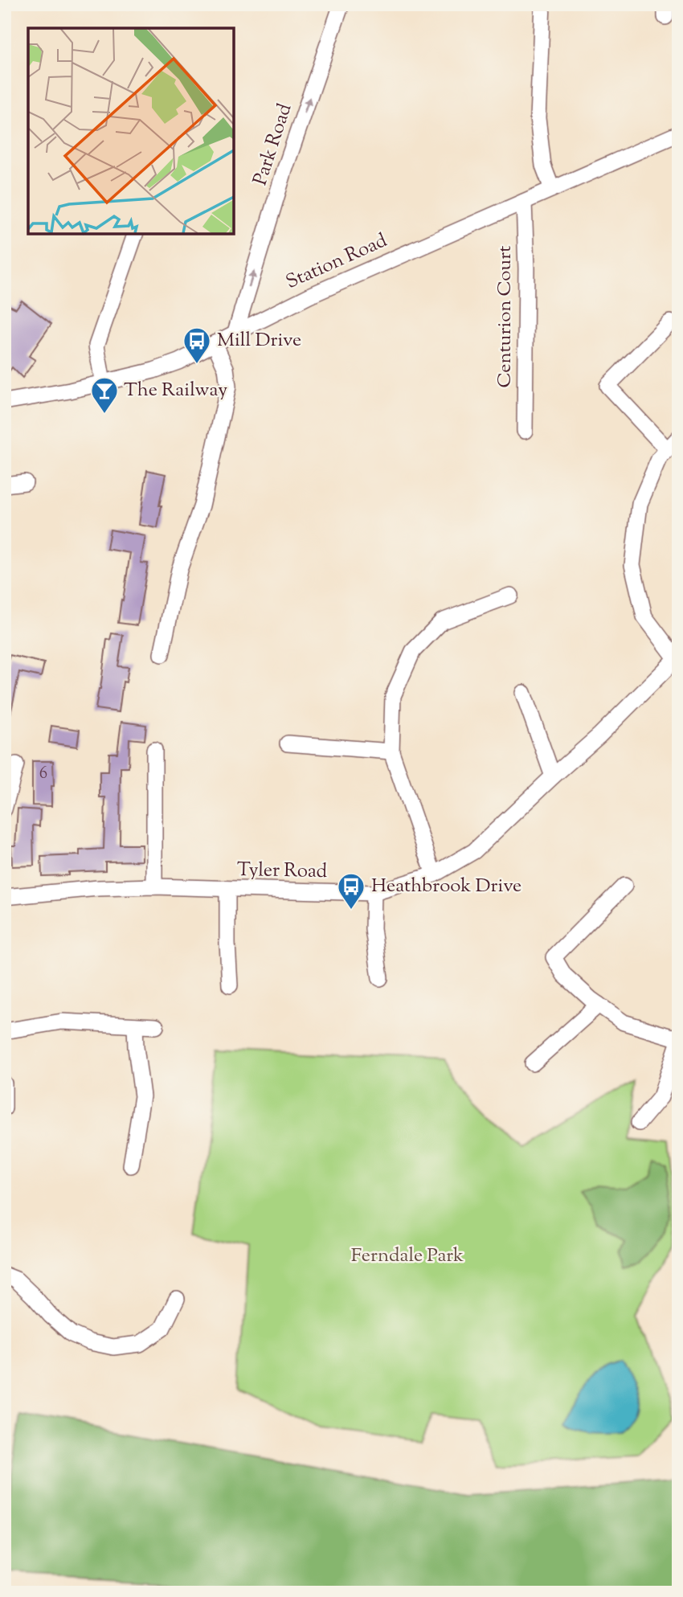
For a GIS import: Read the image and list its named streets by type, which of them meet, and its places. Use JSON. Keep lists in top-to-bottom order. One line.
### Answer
{"streets":{"street":["Park Road","Station Road","Centurion Court","Tyler Road"]},"crossings":[["Park Road","Station Road"],["Station Road","Centurion Court"]],"one_way":["Park Road"],"parks":["Ferndale Park"],"places":{"bus stop":["Mill Drive","Heathbrook Drive"],"bar":["The Railway"]},"house_numbers":["6"]}
